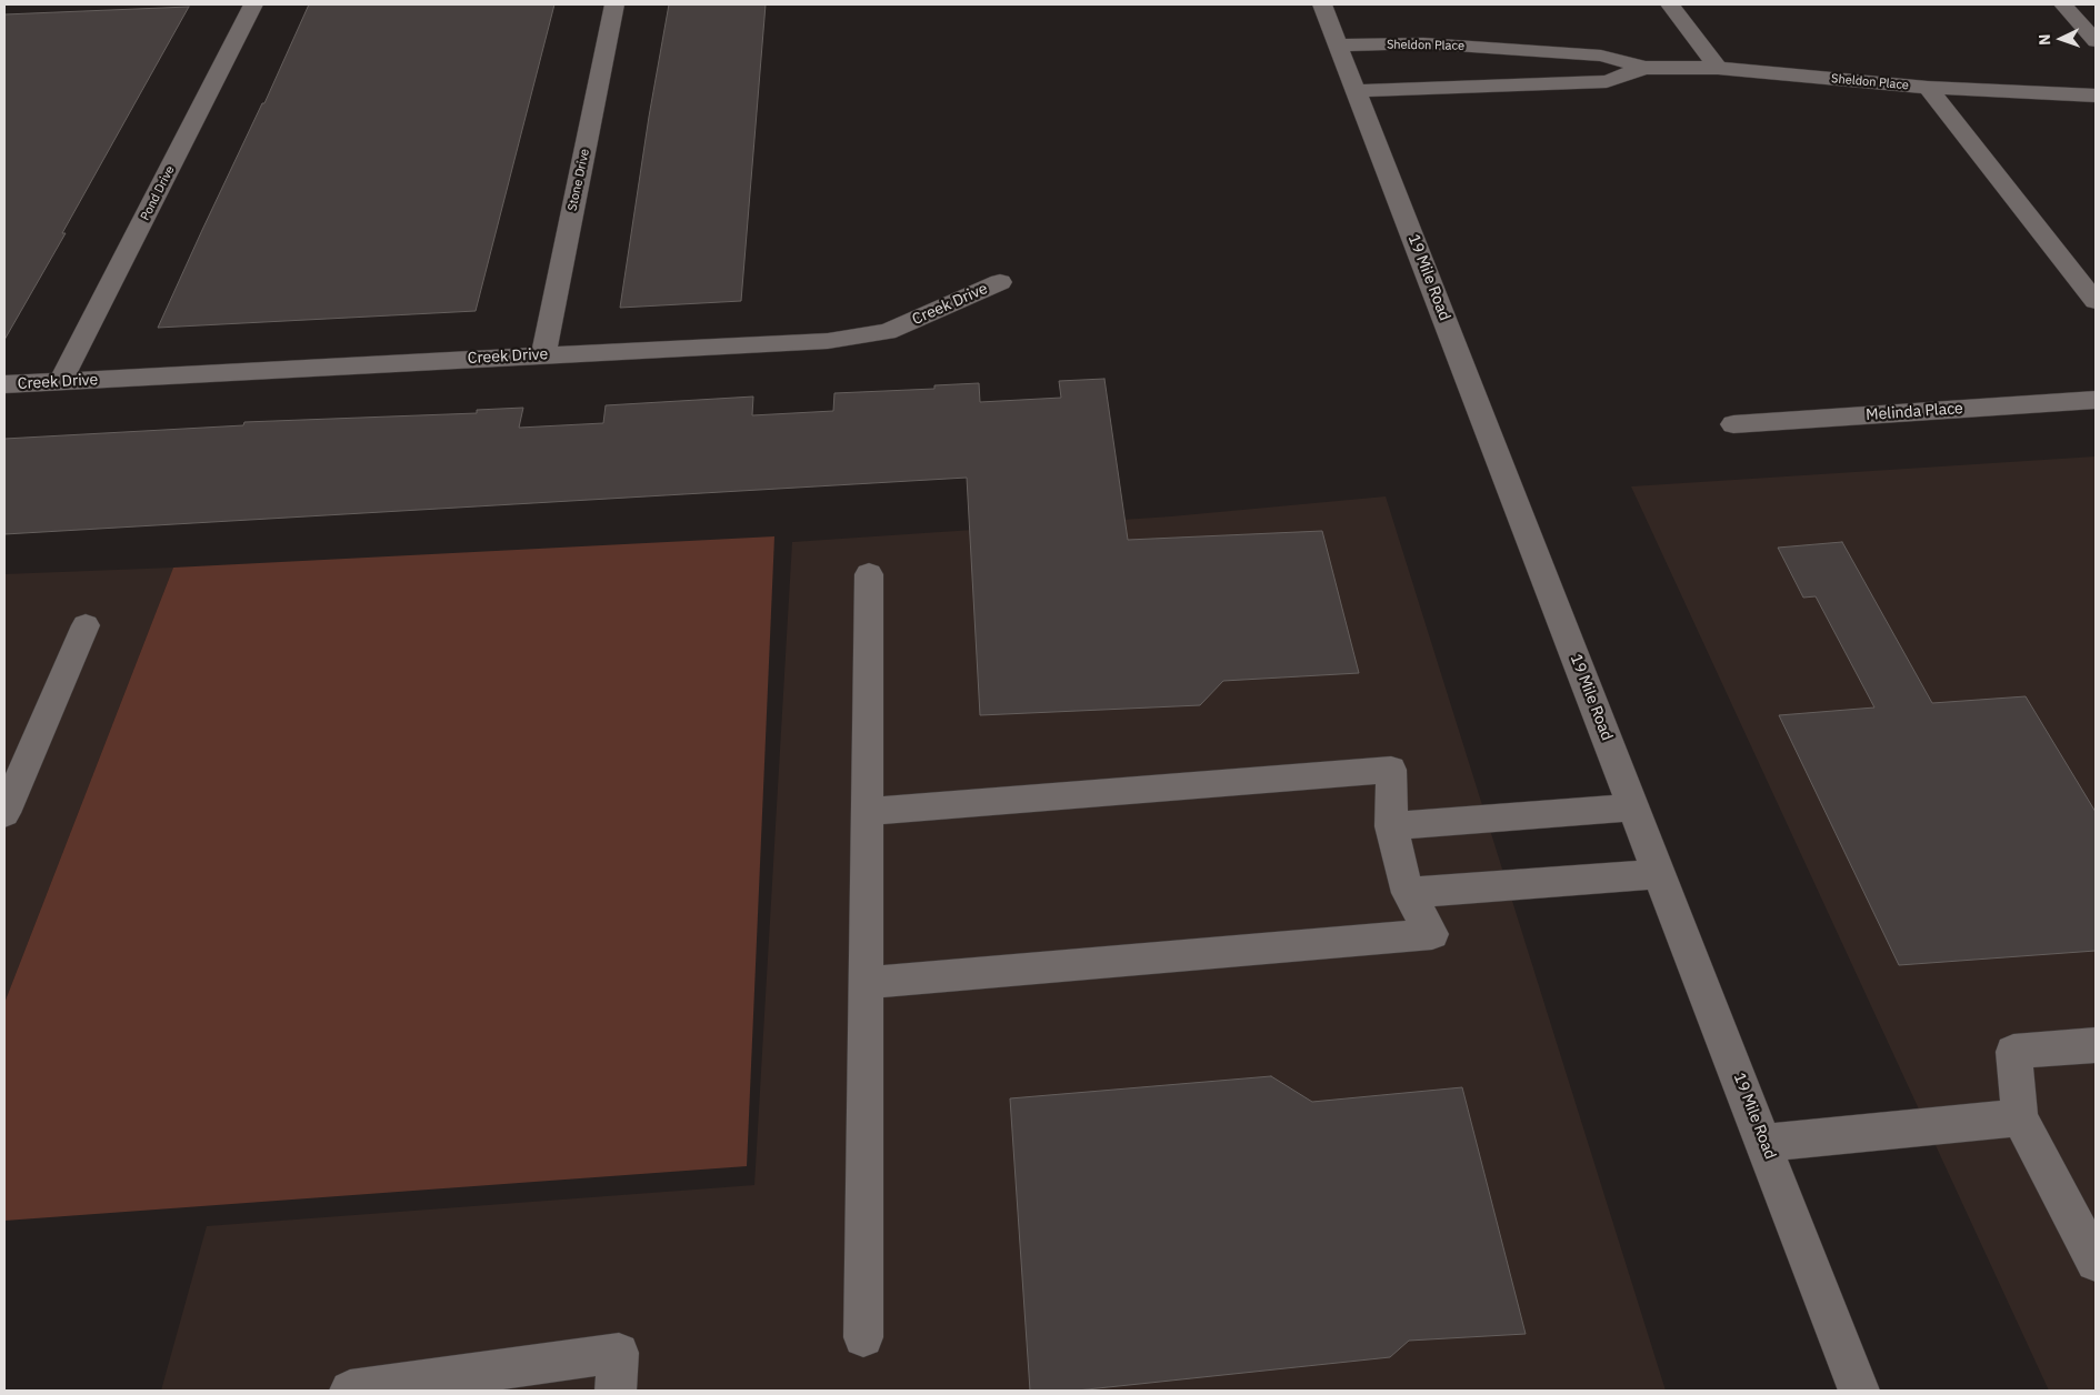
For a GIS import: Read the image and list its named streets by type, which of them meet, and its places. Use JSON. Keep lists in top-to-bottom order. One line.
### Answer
{"streets":{"street":["Sheldon Place","Stone Drive","Pond Drive","19 Mile Road","Creek Drive","Melinda Place"]},"crossings":[["Sheldon Place","19 Mile Road"],["Stone Drive","Creek Drive"],["Pond Drive","Creek Drive"]],"north":"left"}
